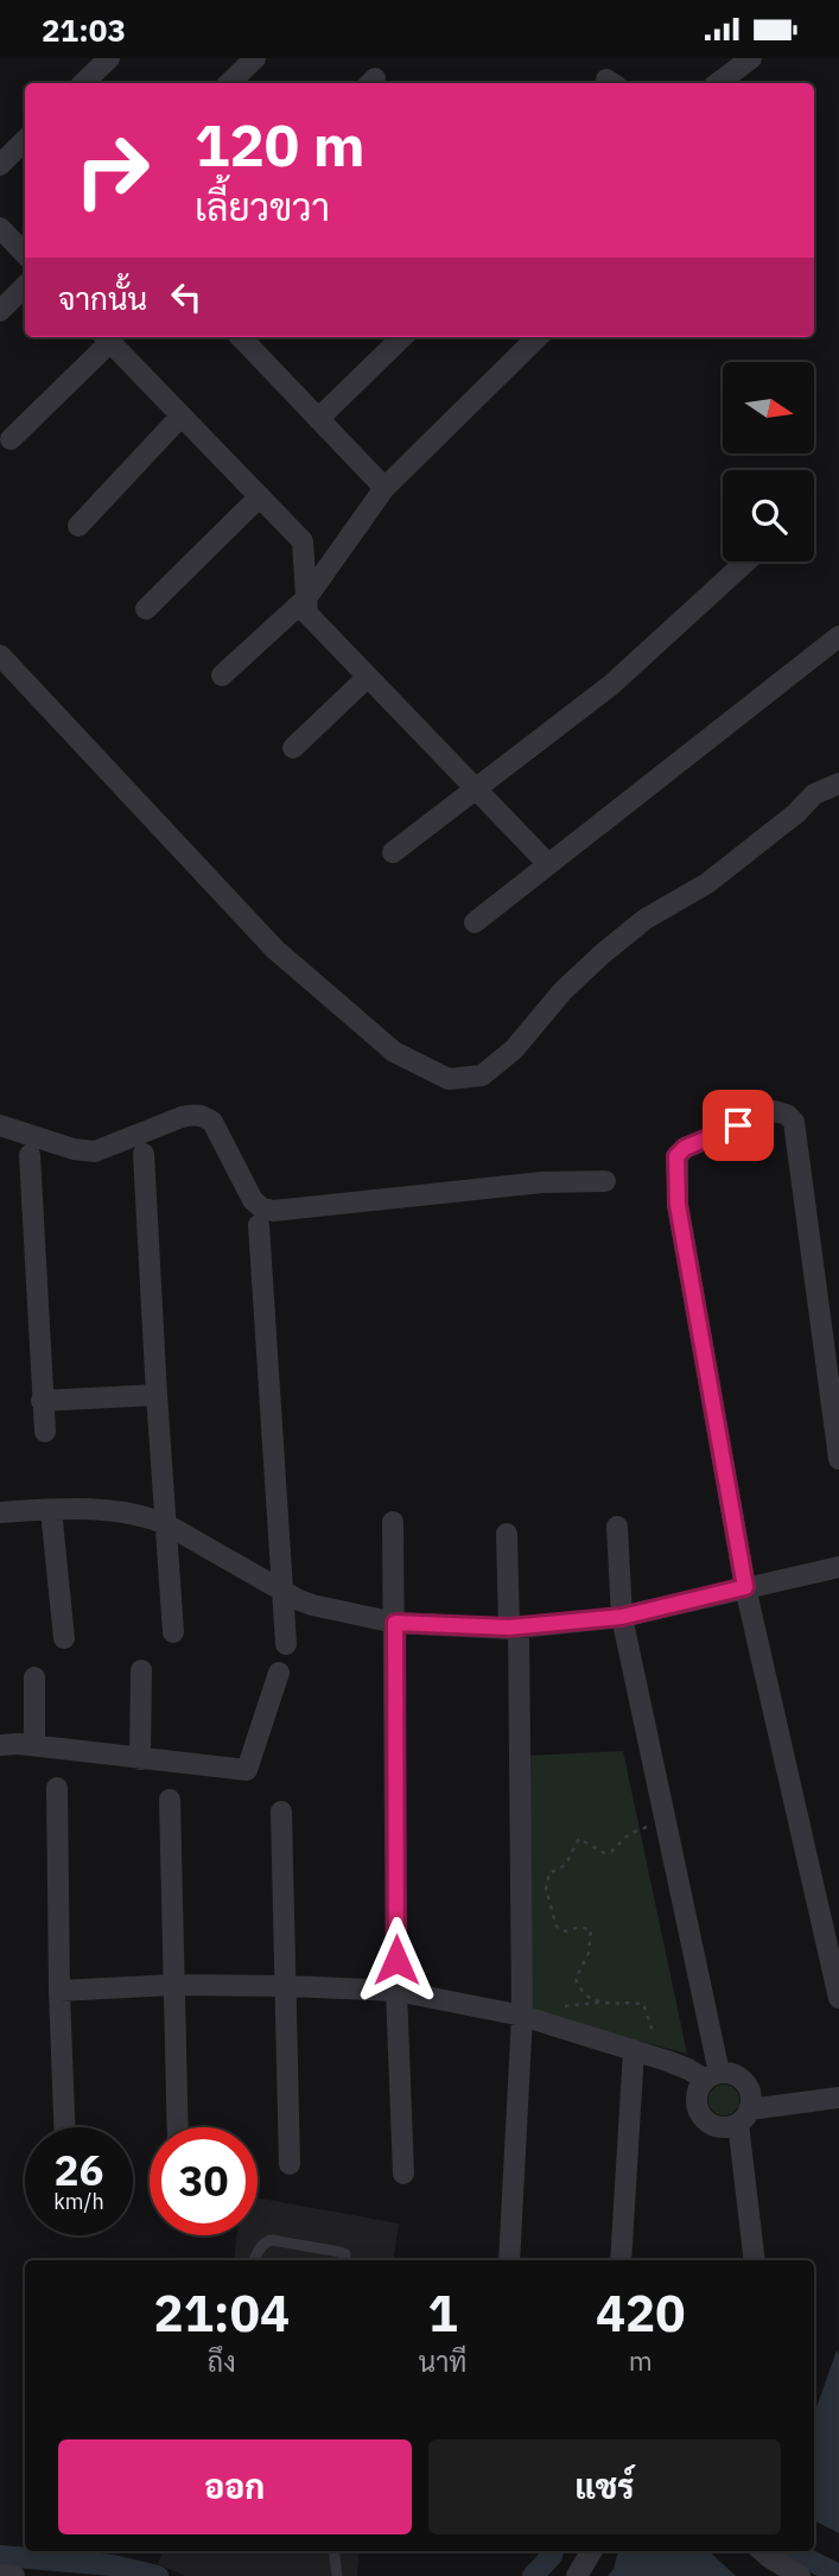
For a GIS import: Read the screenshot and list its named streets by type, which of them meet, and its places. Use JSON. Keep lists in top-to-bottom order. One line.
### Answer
{"north":"right","page":{"status":"21:03","turn":["120 m","เลี้ยวขวา"],"then":"จากนั้น","speed":"26 km/h","limit":"30","eta":["21:04","ถึง","1","นาที","420","m"],"buttons":["ออก","แชร์"]}}
